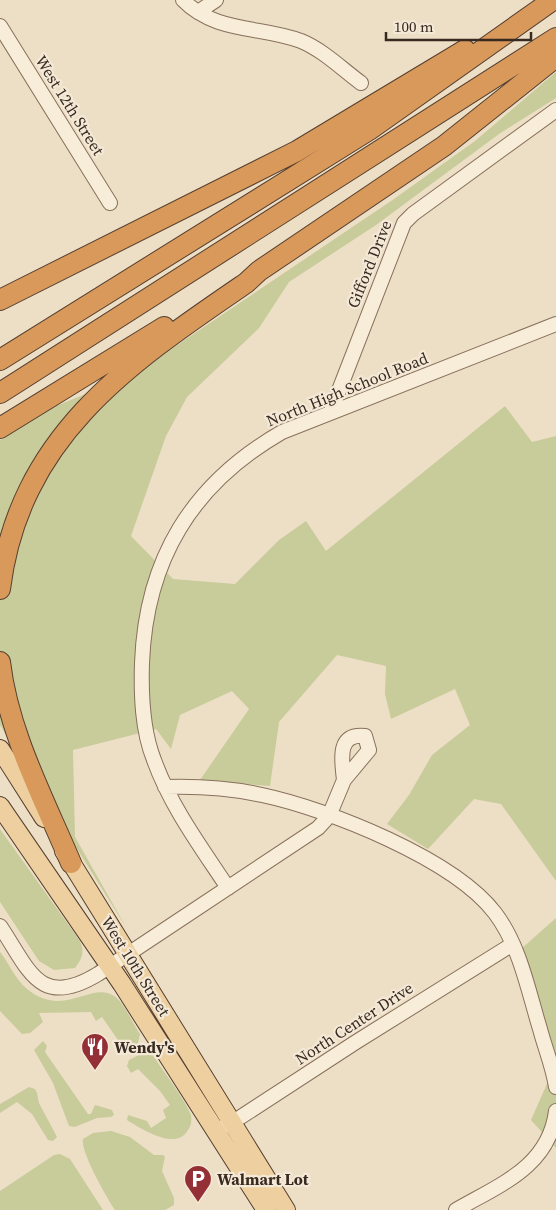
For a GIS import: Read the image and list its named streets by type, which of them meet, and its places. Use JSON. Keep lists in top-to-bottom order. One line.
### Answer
{"streets":{"main road":["West 10th Street"],"street":["West 12th Street","Gifford Drive","North High School Road","North Center Drive"]},"crossings":[["Gifford Drive","North High School Road"],["West 10th Street","North Center Drive"]],"places":{"restaurant":["Wendy's"],"parking":["Walmart Lot"]},"scale_bar":"100 m"}
